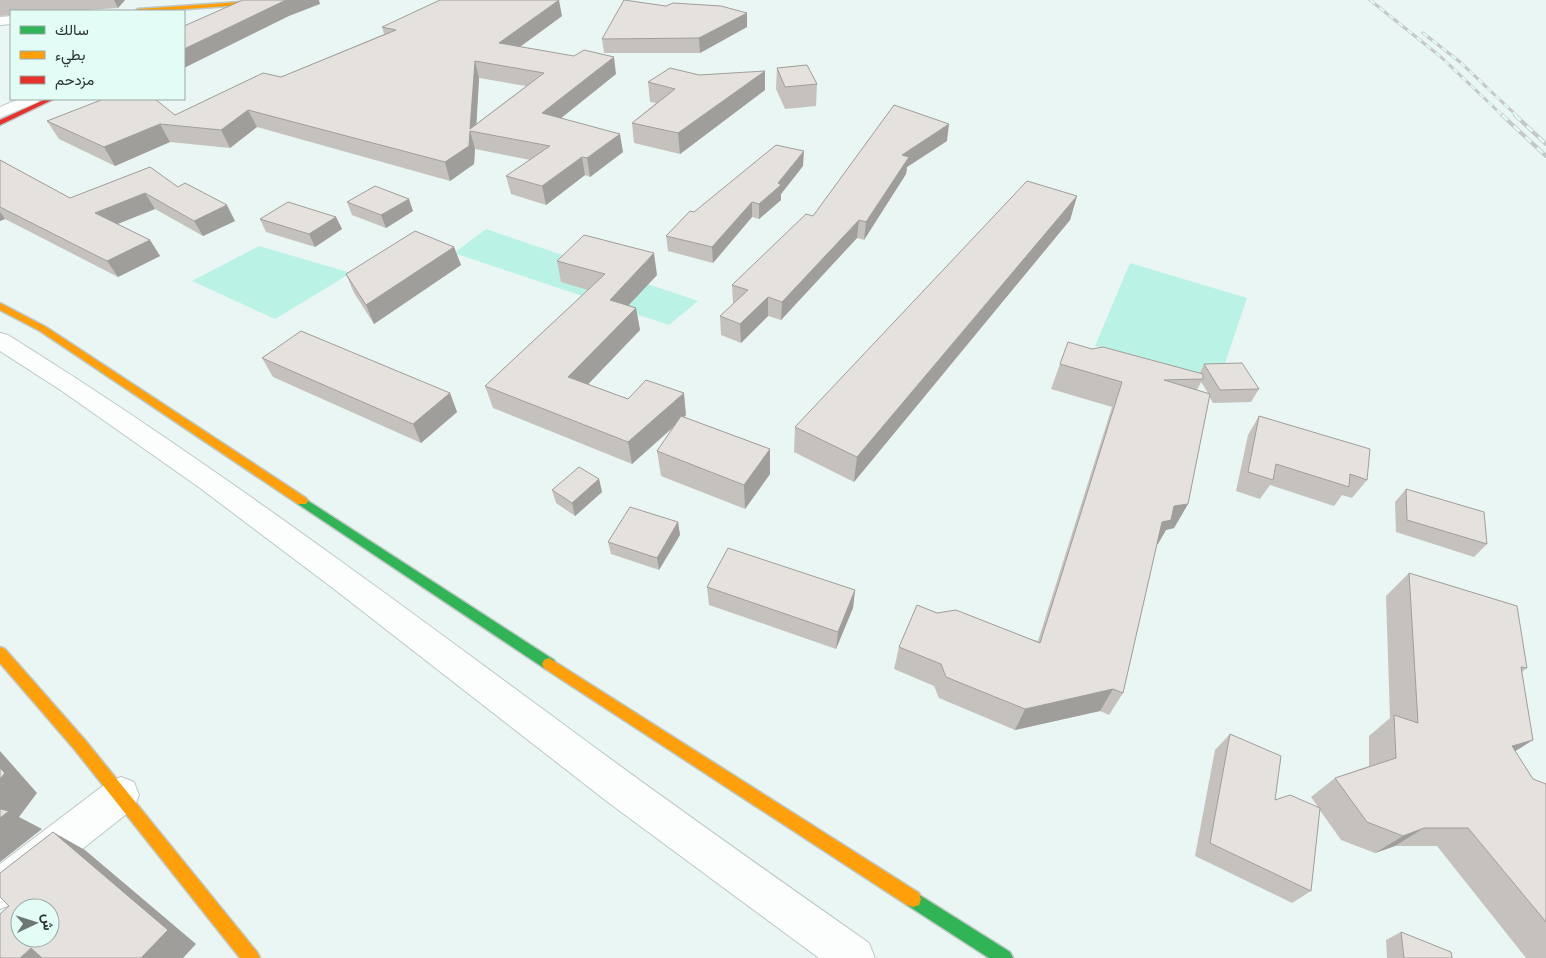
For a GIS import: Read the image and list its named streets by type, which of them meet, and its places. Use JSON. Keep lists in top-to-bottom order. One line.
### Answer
{"legend":["سالك","بطيء","مزدحم"],"north":"right"}
